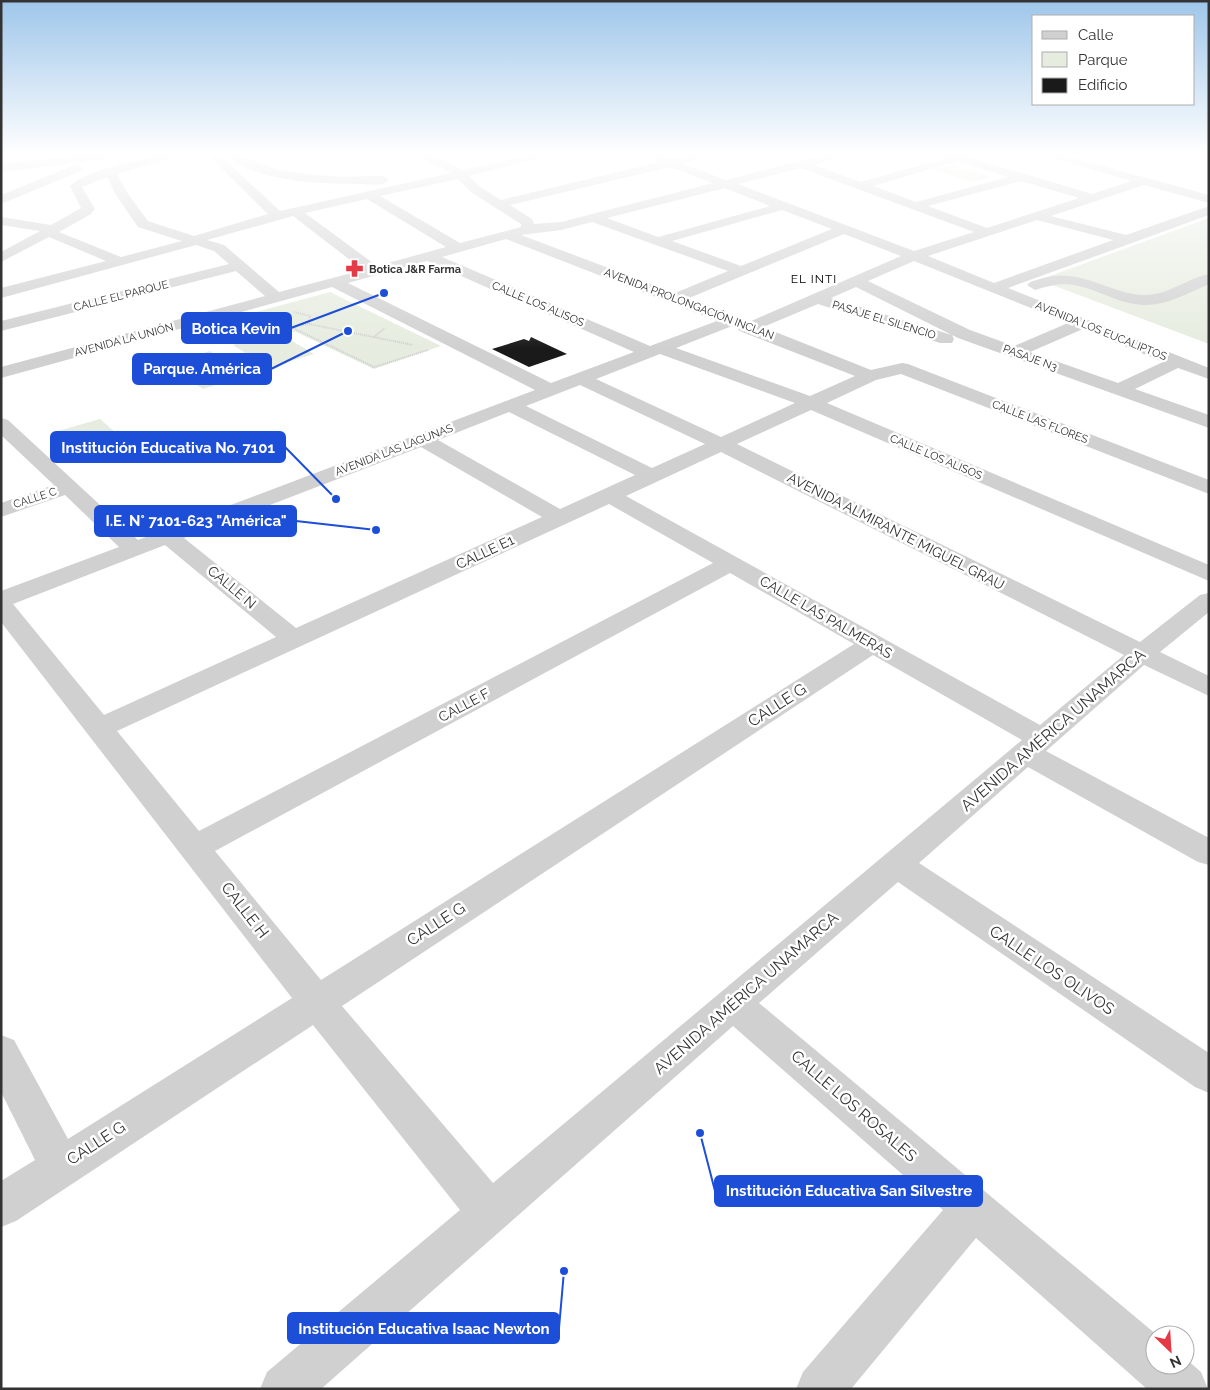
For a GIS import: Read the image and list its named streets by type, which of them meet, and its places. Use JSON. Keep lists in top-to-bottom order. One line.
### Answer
{"streets":{"street":["CALLE EL PARQUE","CALLE LOS ALISOS","AVENIDA PROLONGACIÓN INCLAN","PASAJE EL SILENCIO","AVENIDA LOS EUCALIPTOS","AVENIDA LA UNIÓN","PASAJE N3","CALLE LAS FLORES","AVENIDA LAS LAGUNAS","CALLE C","AVENIDA ALMIRANTE MIGUEL GRAU","CALLE E1","CALLE N","CALLE LAS PALMERAS","CALLE F","CALLE G","AVENIDA AMÉRICA UNAMARCA","CALLE H","CALLE LOS OLIVOS","CALLE LOS ROSALES"]},"crossings":[["CALLE LOS ALISOS","AVENIDA LA UNIÓN"],["CALLE LOS ALISOS","AVENIDA LAS LAGUNAS"],["CALLE LOS ALISOS","CALLE E1"],["AVENIDA PROLONGACIÓN INCLAN","AVENIDA LA UNIÓN"],["AVENIDA PROLONGACIÓN INCLAN","AVENIDA LAS LAGUNAS"],["AVENIDA PROLONGACIÓN INCLAN","CALLE E1"],["PASAJE EL SILENCIO","PASAJE N3"],["PASAJE EL SILENCIO","AVENIDA LAS LAGUNAS"],["AVENIDA LOS EUCALIPTOS","AVENIDA LAS LAGUNAS"],["PASAJE N3","AVENIDA LAS LAGUNAS"],["AVENIDA LAS LAGUNAS","AVENIDA ALMIRANTE MIGUEL GRAU"],["AVENIDA LAS LAGUNAS","CALLE N"],["AVENIDA ALMIRANTE MIGUEL GRAU","CALLE E1"],["AVENIDA ALMIRANTE MIGUEL GRAU","AVENIDA AMÉRICA UNAMARCA"],["CALLE E1","CALLE N"],["CALLE E1","CALLE LAS PALMERAS"],["CALLE E1","CALLE H"],["CALLE LAS PALMERAS","CALLE F"],["CALLE LAS PALMERAS","CALLE G"],["CALLE LAS PALMERAS","AVENIDA AMÉRICA UNAMARCA"],["CALLE F","CALLE H"],["CALLE G","CALLE H"],["AVENIDA AMÉRICA UNAMARCA","CALLE H"],["AVENIDA AMÉRICA UNAMARCA","CALLE LOS OLIVOS"],["AVENIDA AMÉRICA UNAMARCA","CALLE LOS ROSALES"]],"districts":["EL INTI"],"places":{"pharmacy":["Botica J&R Farma"],"other":["Botica Kevin","Parque. América","Institución Educativa No. 7101","I.E. N° 7101-623 \"América\"","Institución Educativa San Silvestre","Institución Educativa Isaac Newton"]},"legend":["Calle","Parque","Edificio"],"north":"bottom right"}
